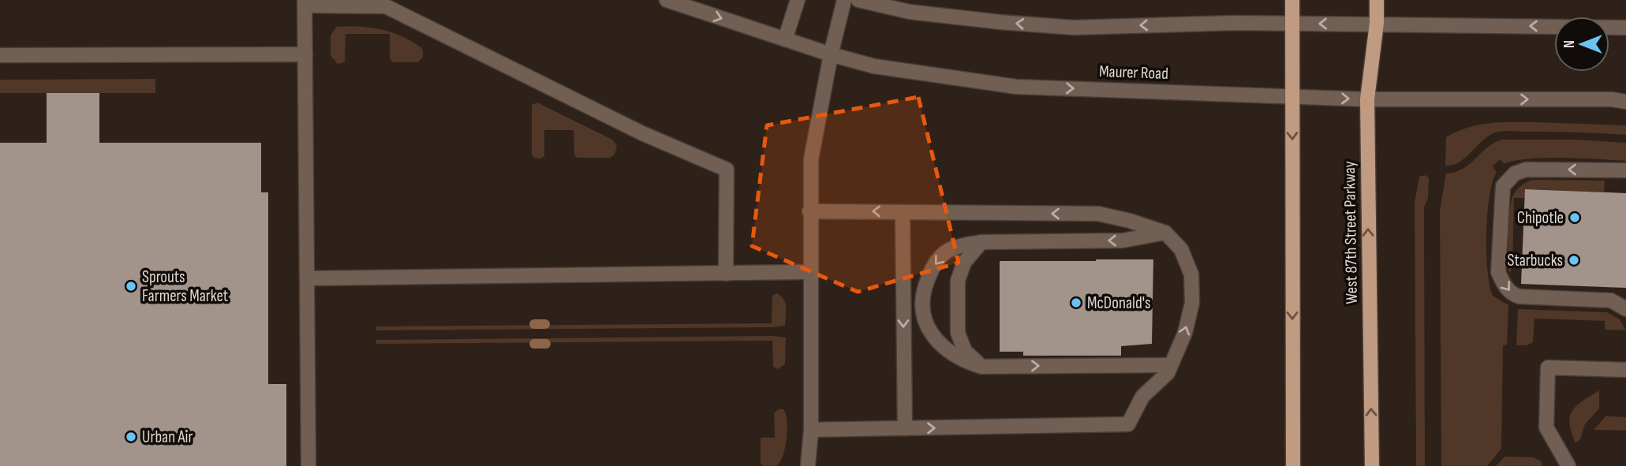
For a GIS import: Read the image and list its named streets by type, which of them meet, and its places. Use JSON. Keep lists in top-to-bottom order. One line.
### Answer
{"streets":{"main road":["West 87th Street Parkway"],"street":["Maurer Road"]},"crossings":[["Maurer Road","West 87th Street Parkway"]],"places":["Chipotle","Starbucks","Sprouts Farmers Market","McDonald's","Urban Air"],"north":"left"}
